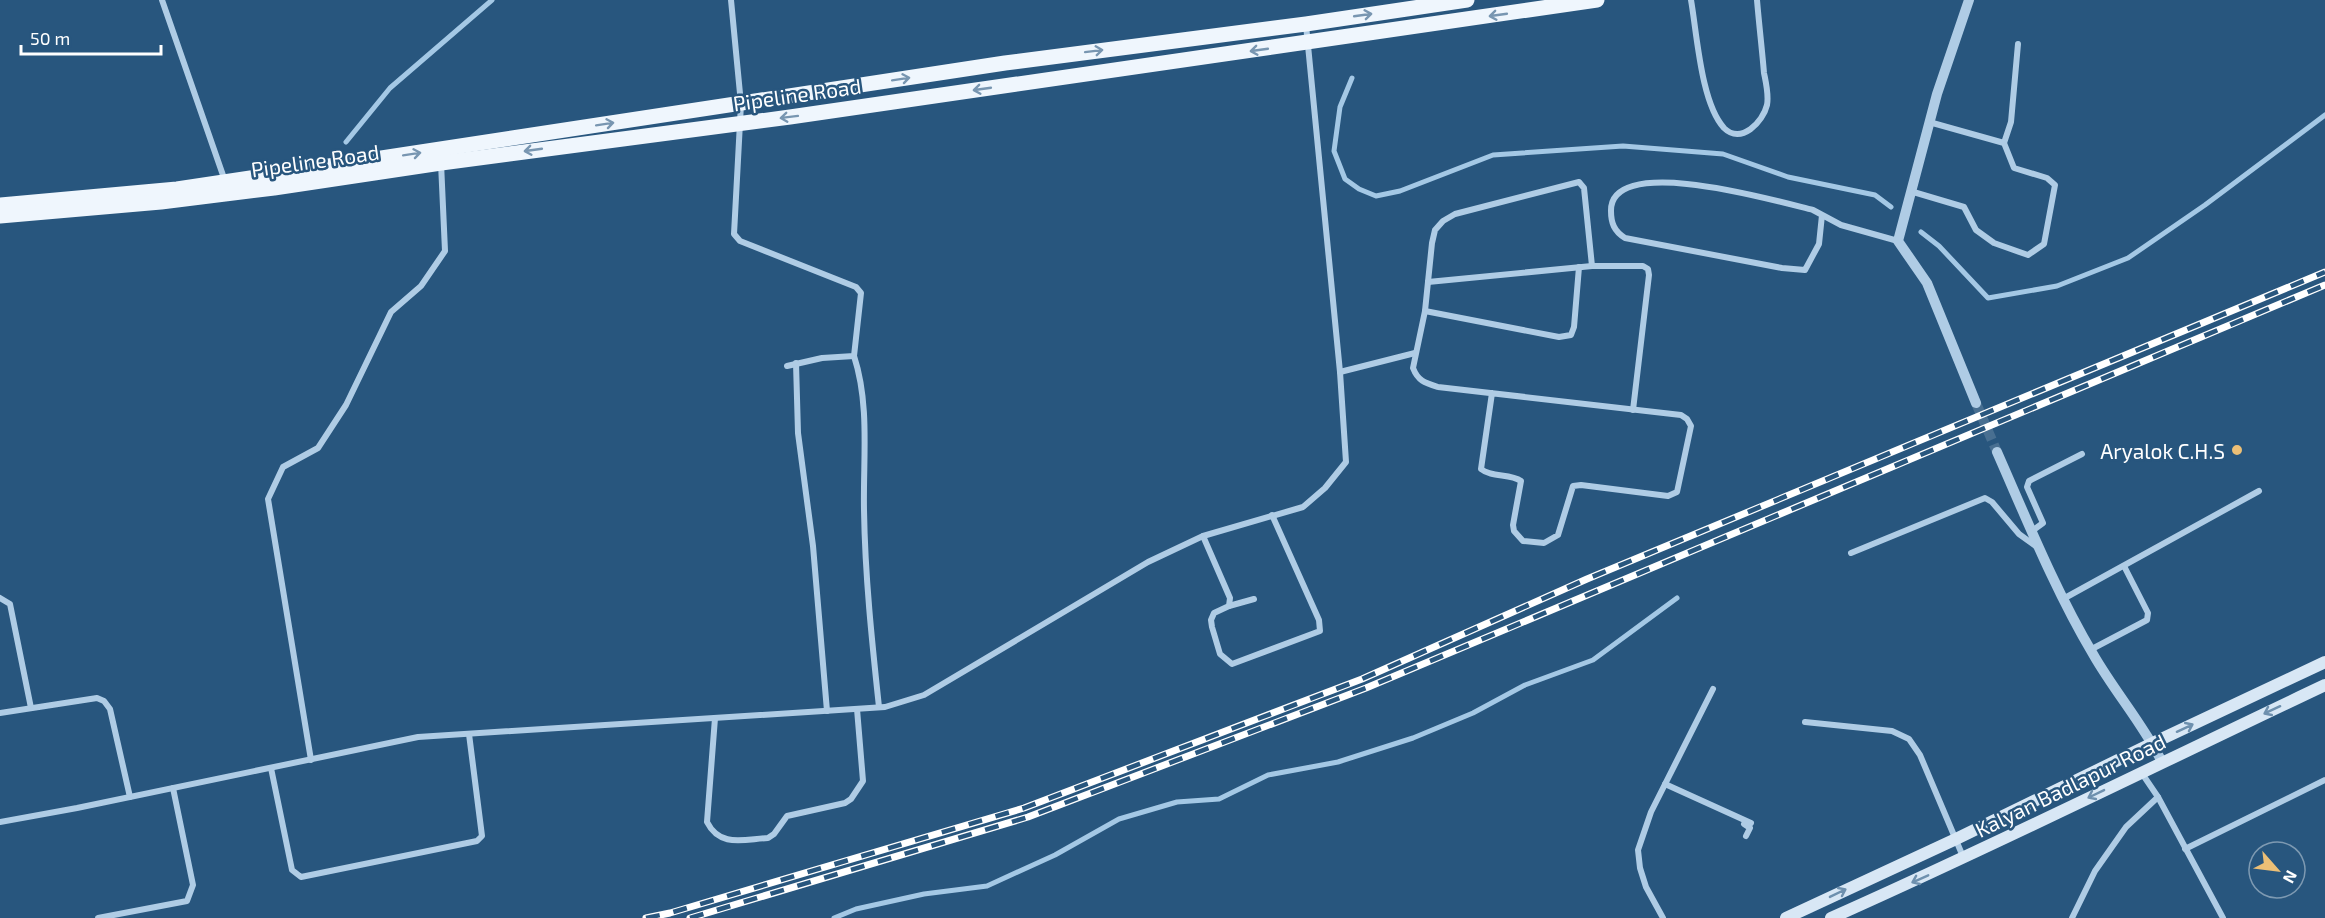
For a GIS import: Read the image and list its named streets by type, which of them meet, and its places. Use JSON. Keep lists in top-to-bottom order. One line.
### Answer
{"streets":{"main road":["Pipeline Road","Kalyan Badlapur Road"]},"places":["Aryalok C.H.S"],"scale_bar":"50 m","north":"bottom right"}
